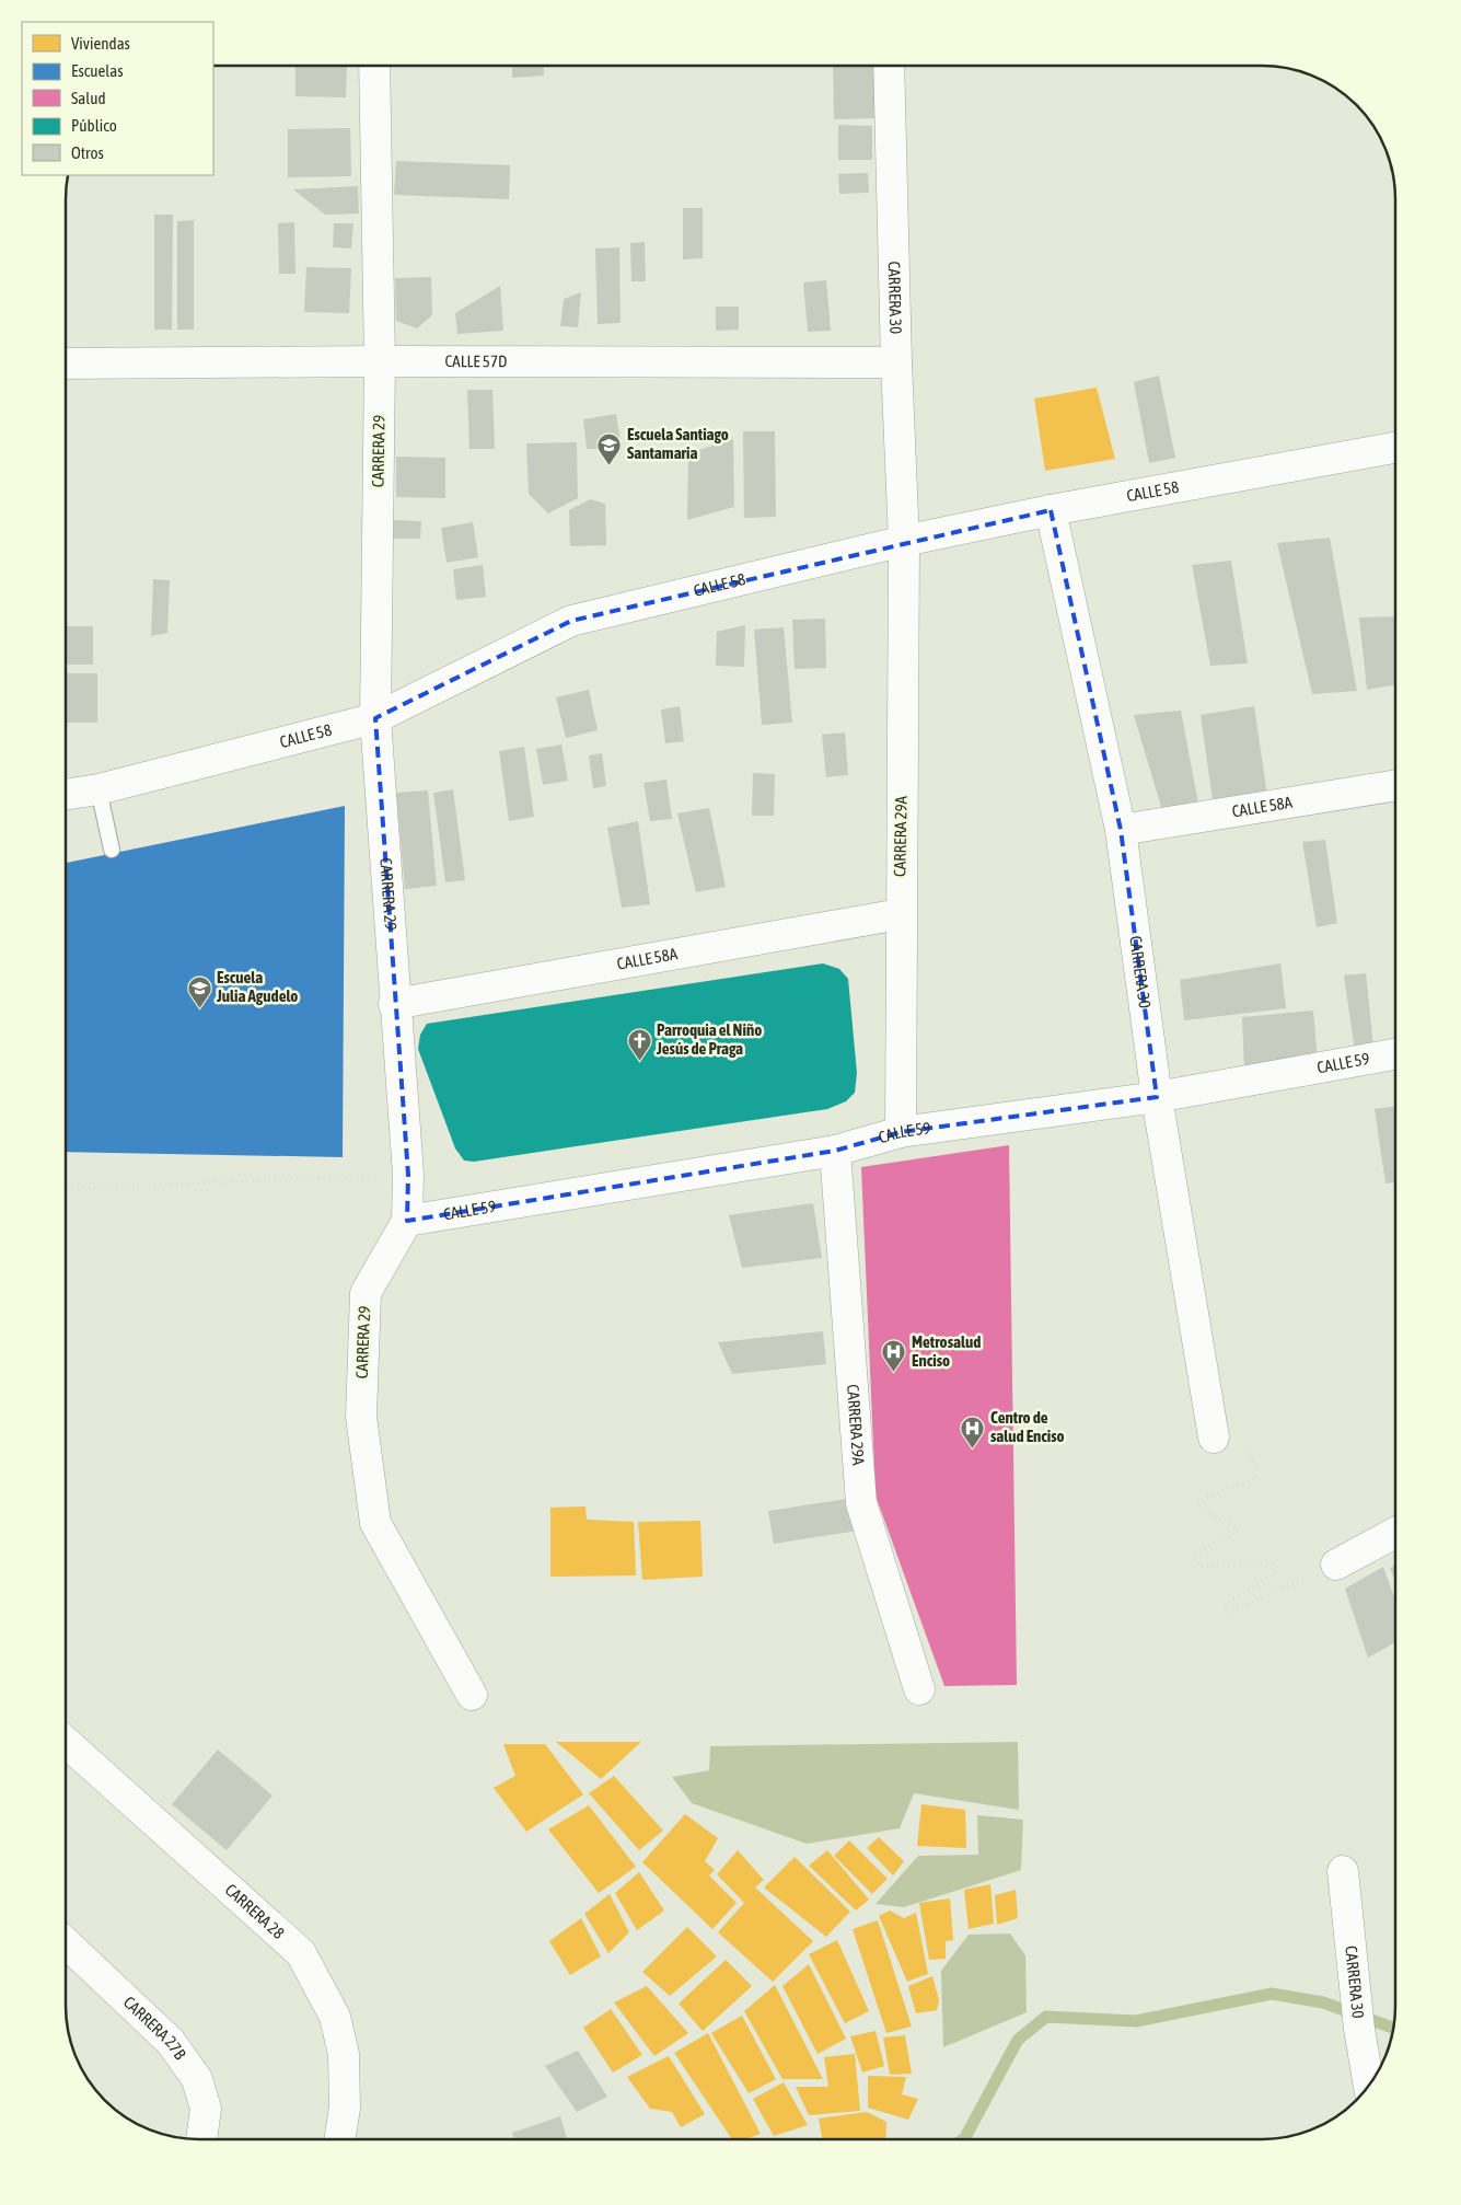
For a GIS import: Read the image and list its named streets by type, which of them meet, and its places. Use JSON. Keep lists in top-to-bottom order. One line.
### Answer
{"streets":{"street":["CARRERA 30","CALLE 57D","CARRERA 29","CALLE 58","CALLE 58A","CARRERA 29A","CALLE 59","CARRERA 28","CARRERA 27B"]},"crossings":[["CARRERA 30","CALLE 57D"],["CARRERA 30","CALLE 58"],["CARRERA 30","CALLE 58A"],["CARRERA 30","CARRERA 29A"],["CARRERA 30","CALLE 59"],["CALLE 57D","CARRERA 29"],["CARRERA 29","CALLE 58"],["CARRERA 29","CALLE 58A"],["CARRERA 29","CALLE 59"],["CALLE 58","CARRERA 29A"],["CALLE 58A","CARRERA 29A"],["CARRERA 29A","CALLE 59"]],"places":{"school or university":["Escuela Santiago Santamaria","Escuela Julia Agudelo"],"church":["Parroquia el Niño Jesús de Praga"],"hospital":["Metrosalud Enciso","Centro de salud Enciso"]},"legend":["Viviendas","Escuelas","Salud","Público","Otros"]}
